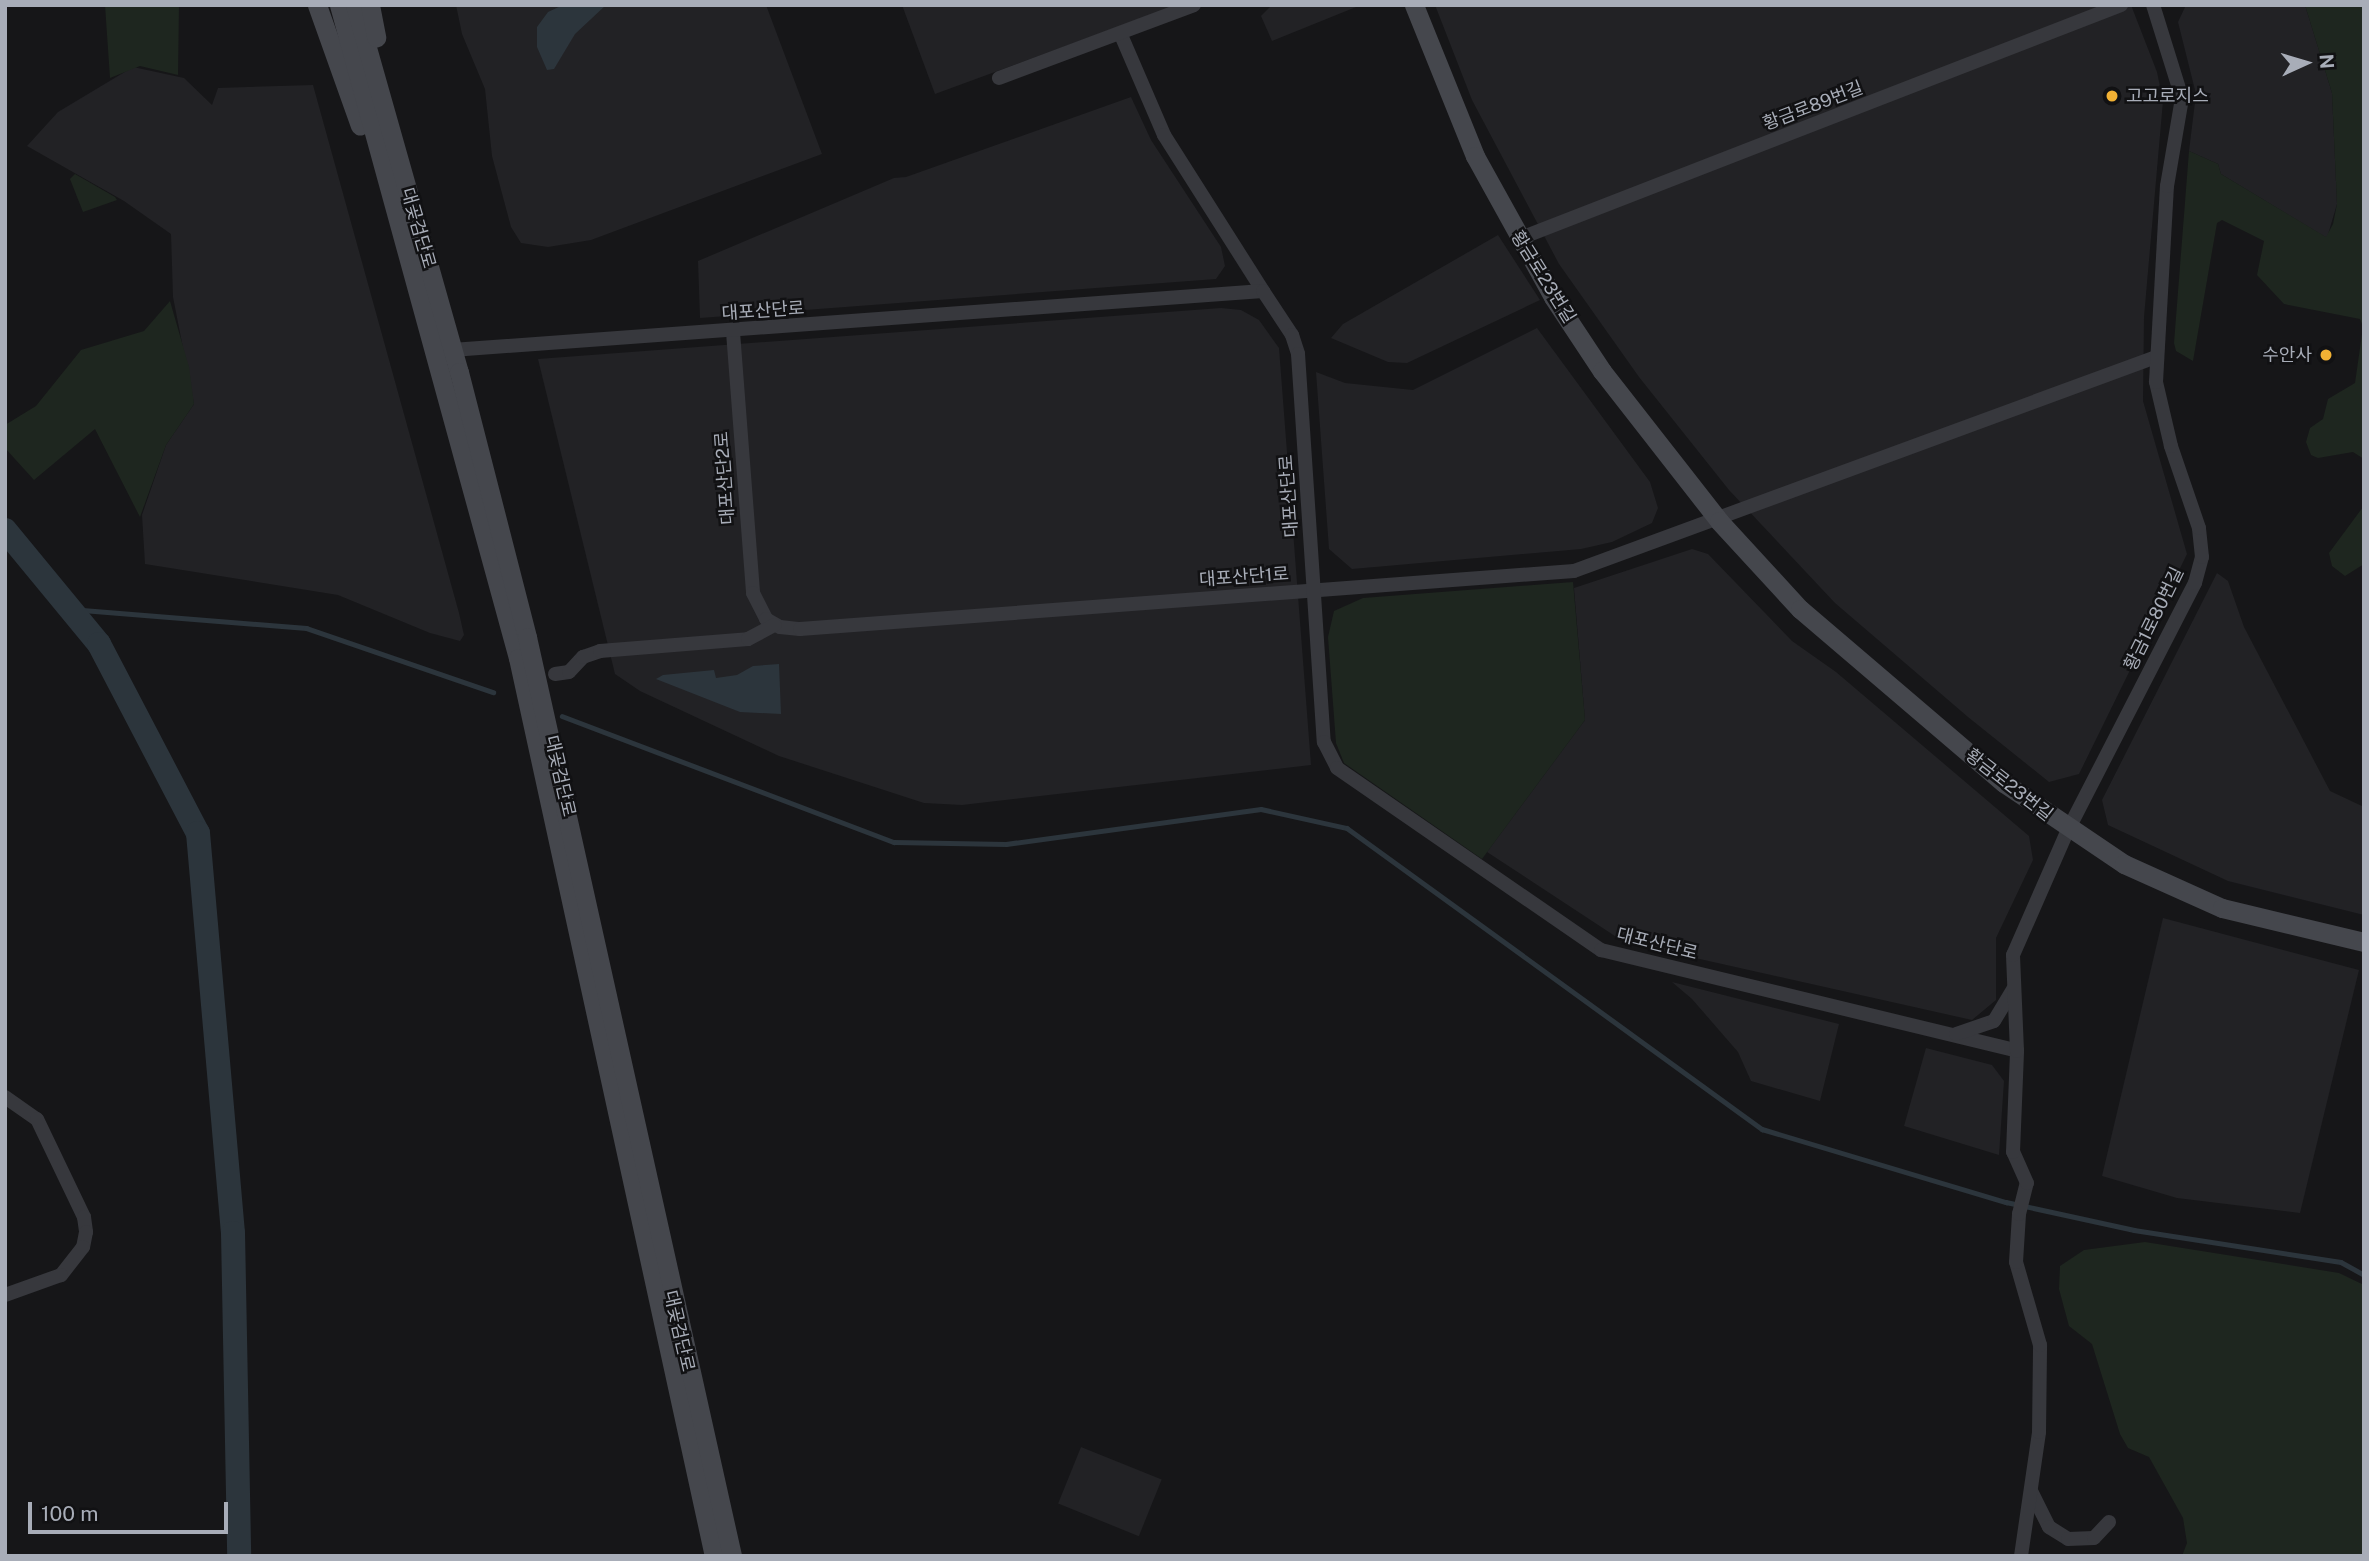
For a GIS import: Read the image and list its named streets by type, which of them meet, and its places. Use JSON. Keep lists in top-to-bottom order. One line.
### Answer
{"streets":{"main road":["대곶검단로","황금로23번길"],"street":["황금로89번길","대포산단로","대포산단2로","대포산단1로","황금1로80번길"]},"crossings":[["황금로89번길","황금로23번길"],["대곶검단로","대포산단로"],["황금로23번길","대포산단1로"],["황금로23번길","황금1로80번길"],["대포산단로","대포산단2로"],["대포산단로","대포산단1로"],["대포산단로","황금1로80번길"],["대포산단2로","대포산단1로"]],"places":["고고로지스","수안사"],"scale_bar":"100 m","north":"right"}
